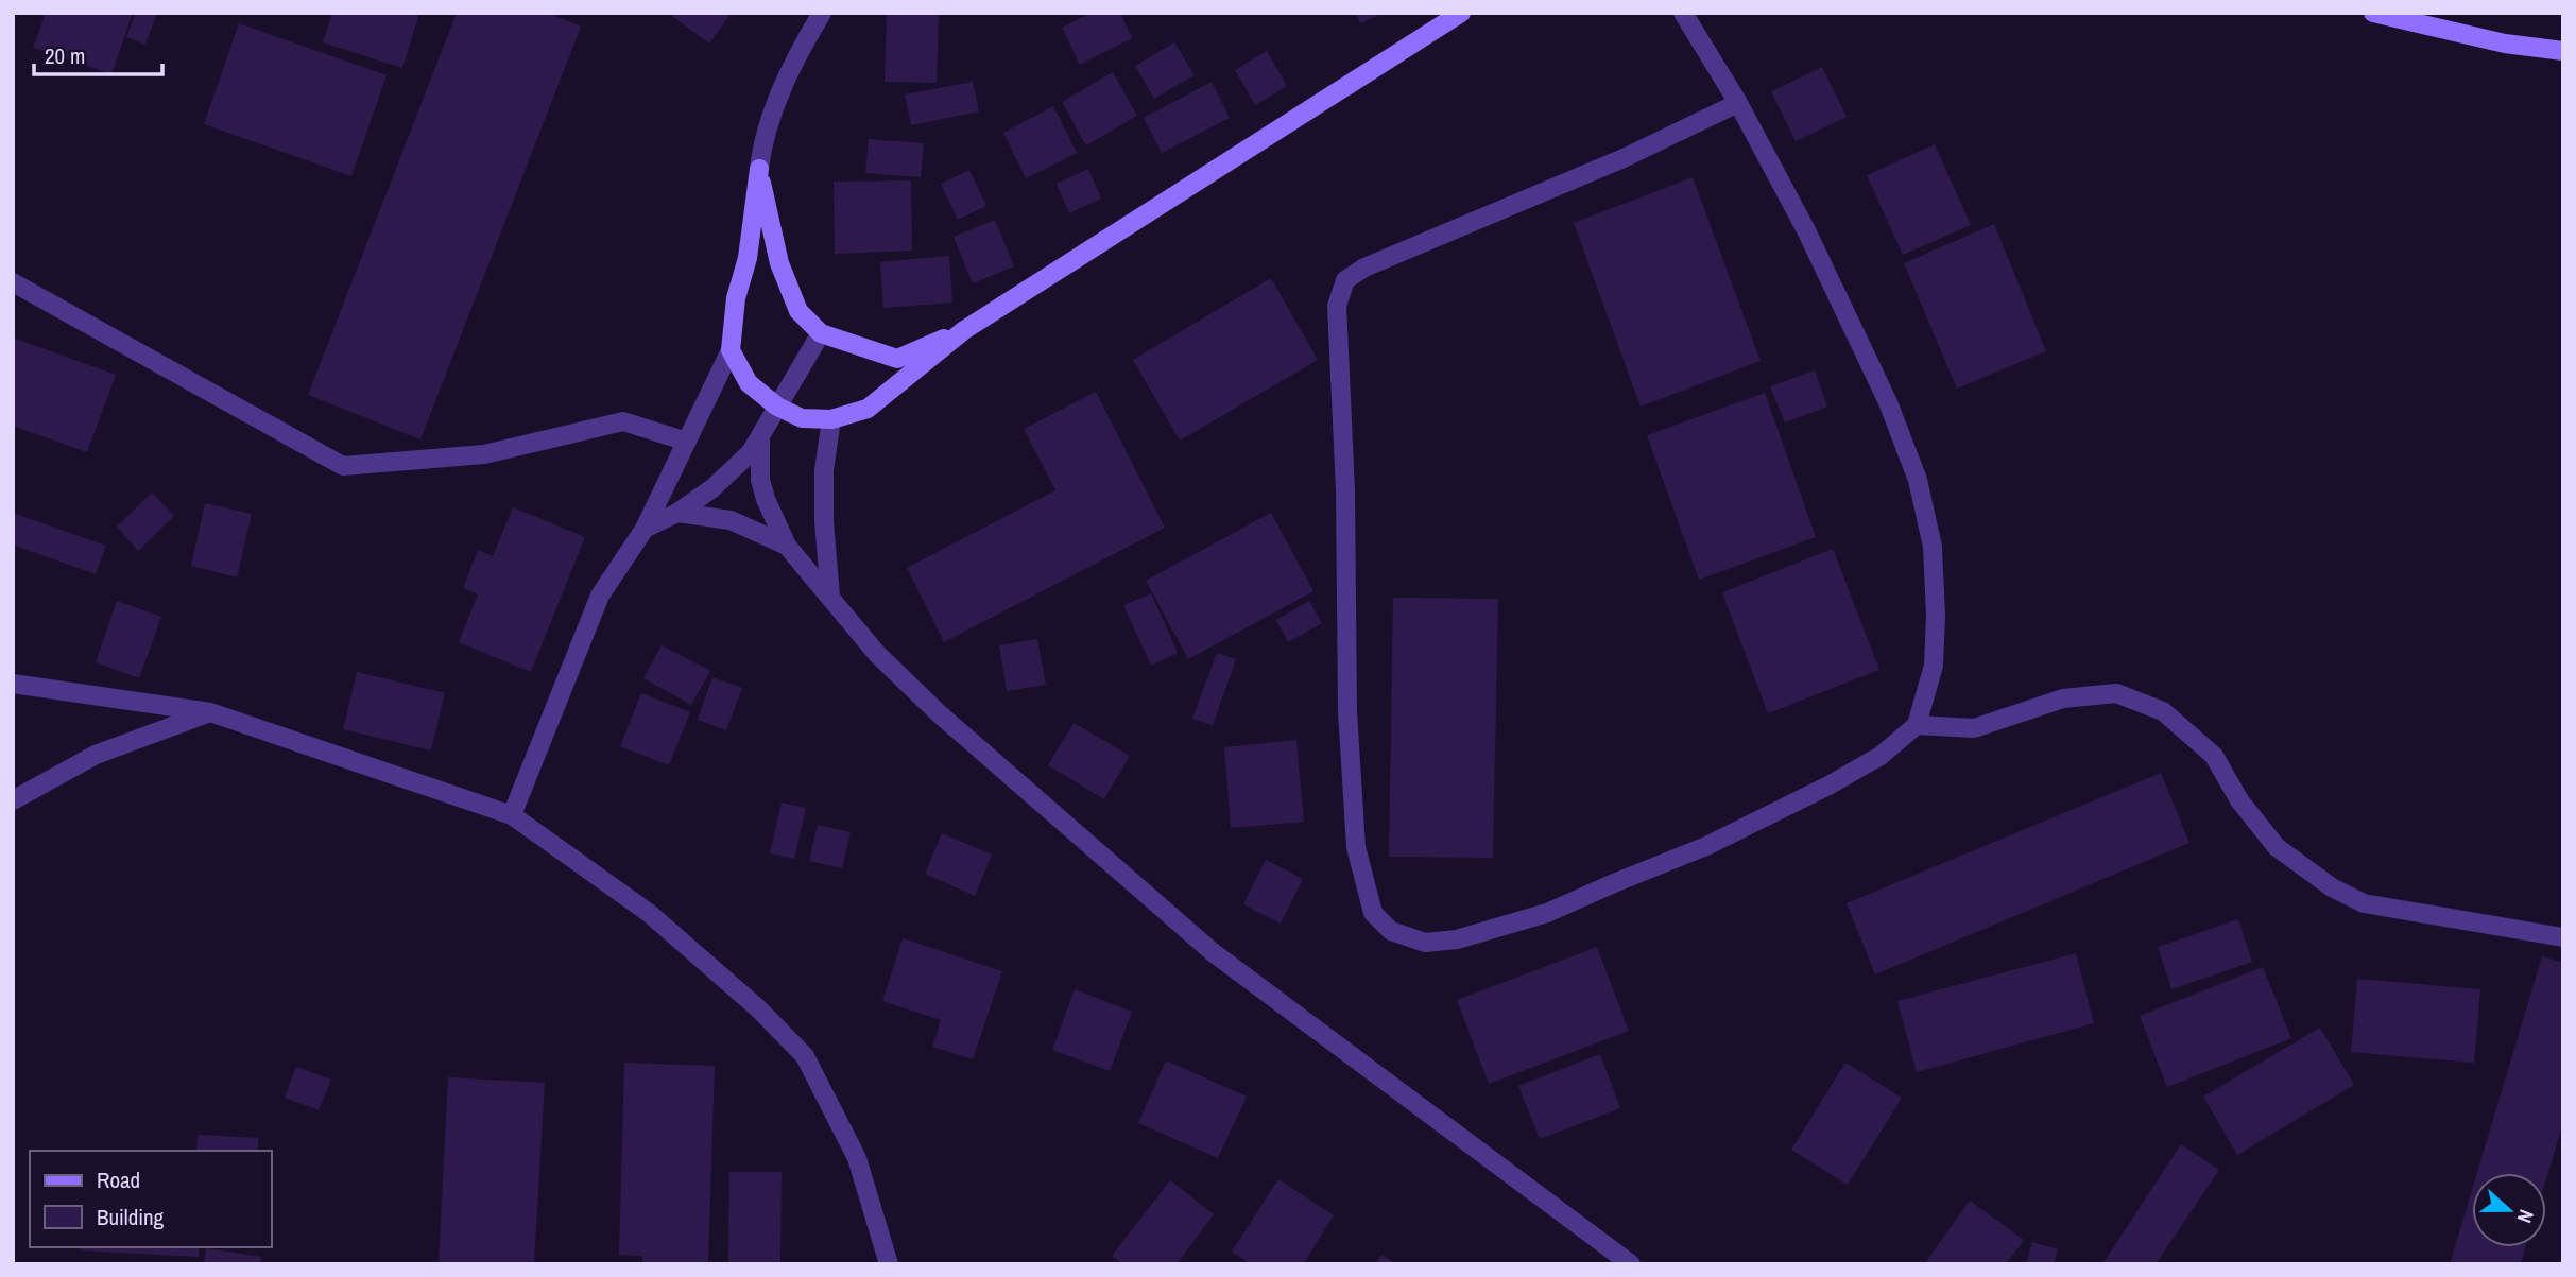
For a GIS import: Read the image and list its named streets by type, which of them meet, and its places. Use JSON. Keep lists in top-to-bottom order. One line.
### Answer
{"legend":["Road","Building"],"scale_bar":"20 m","north":"right"}
